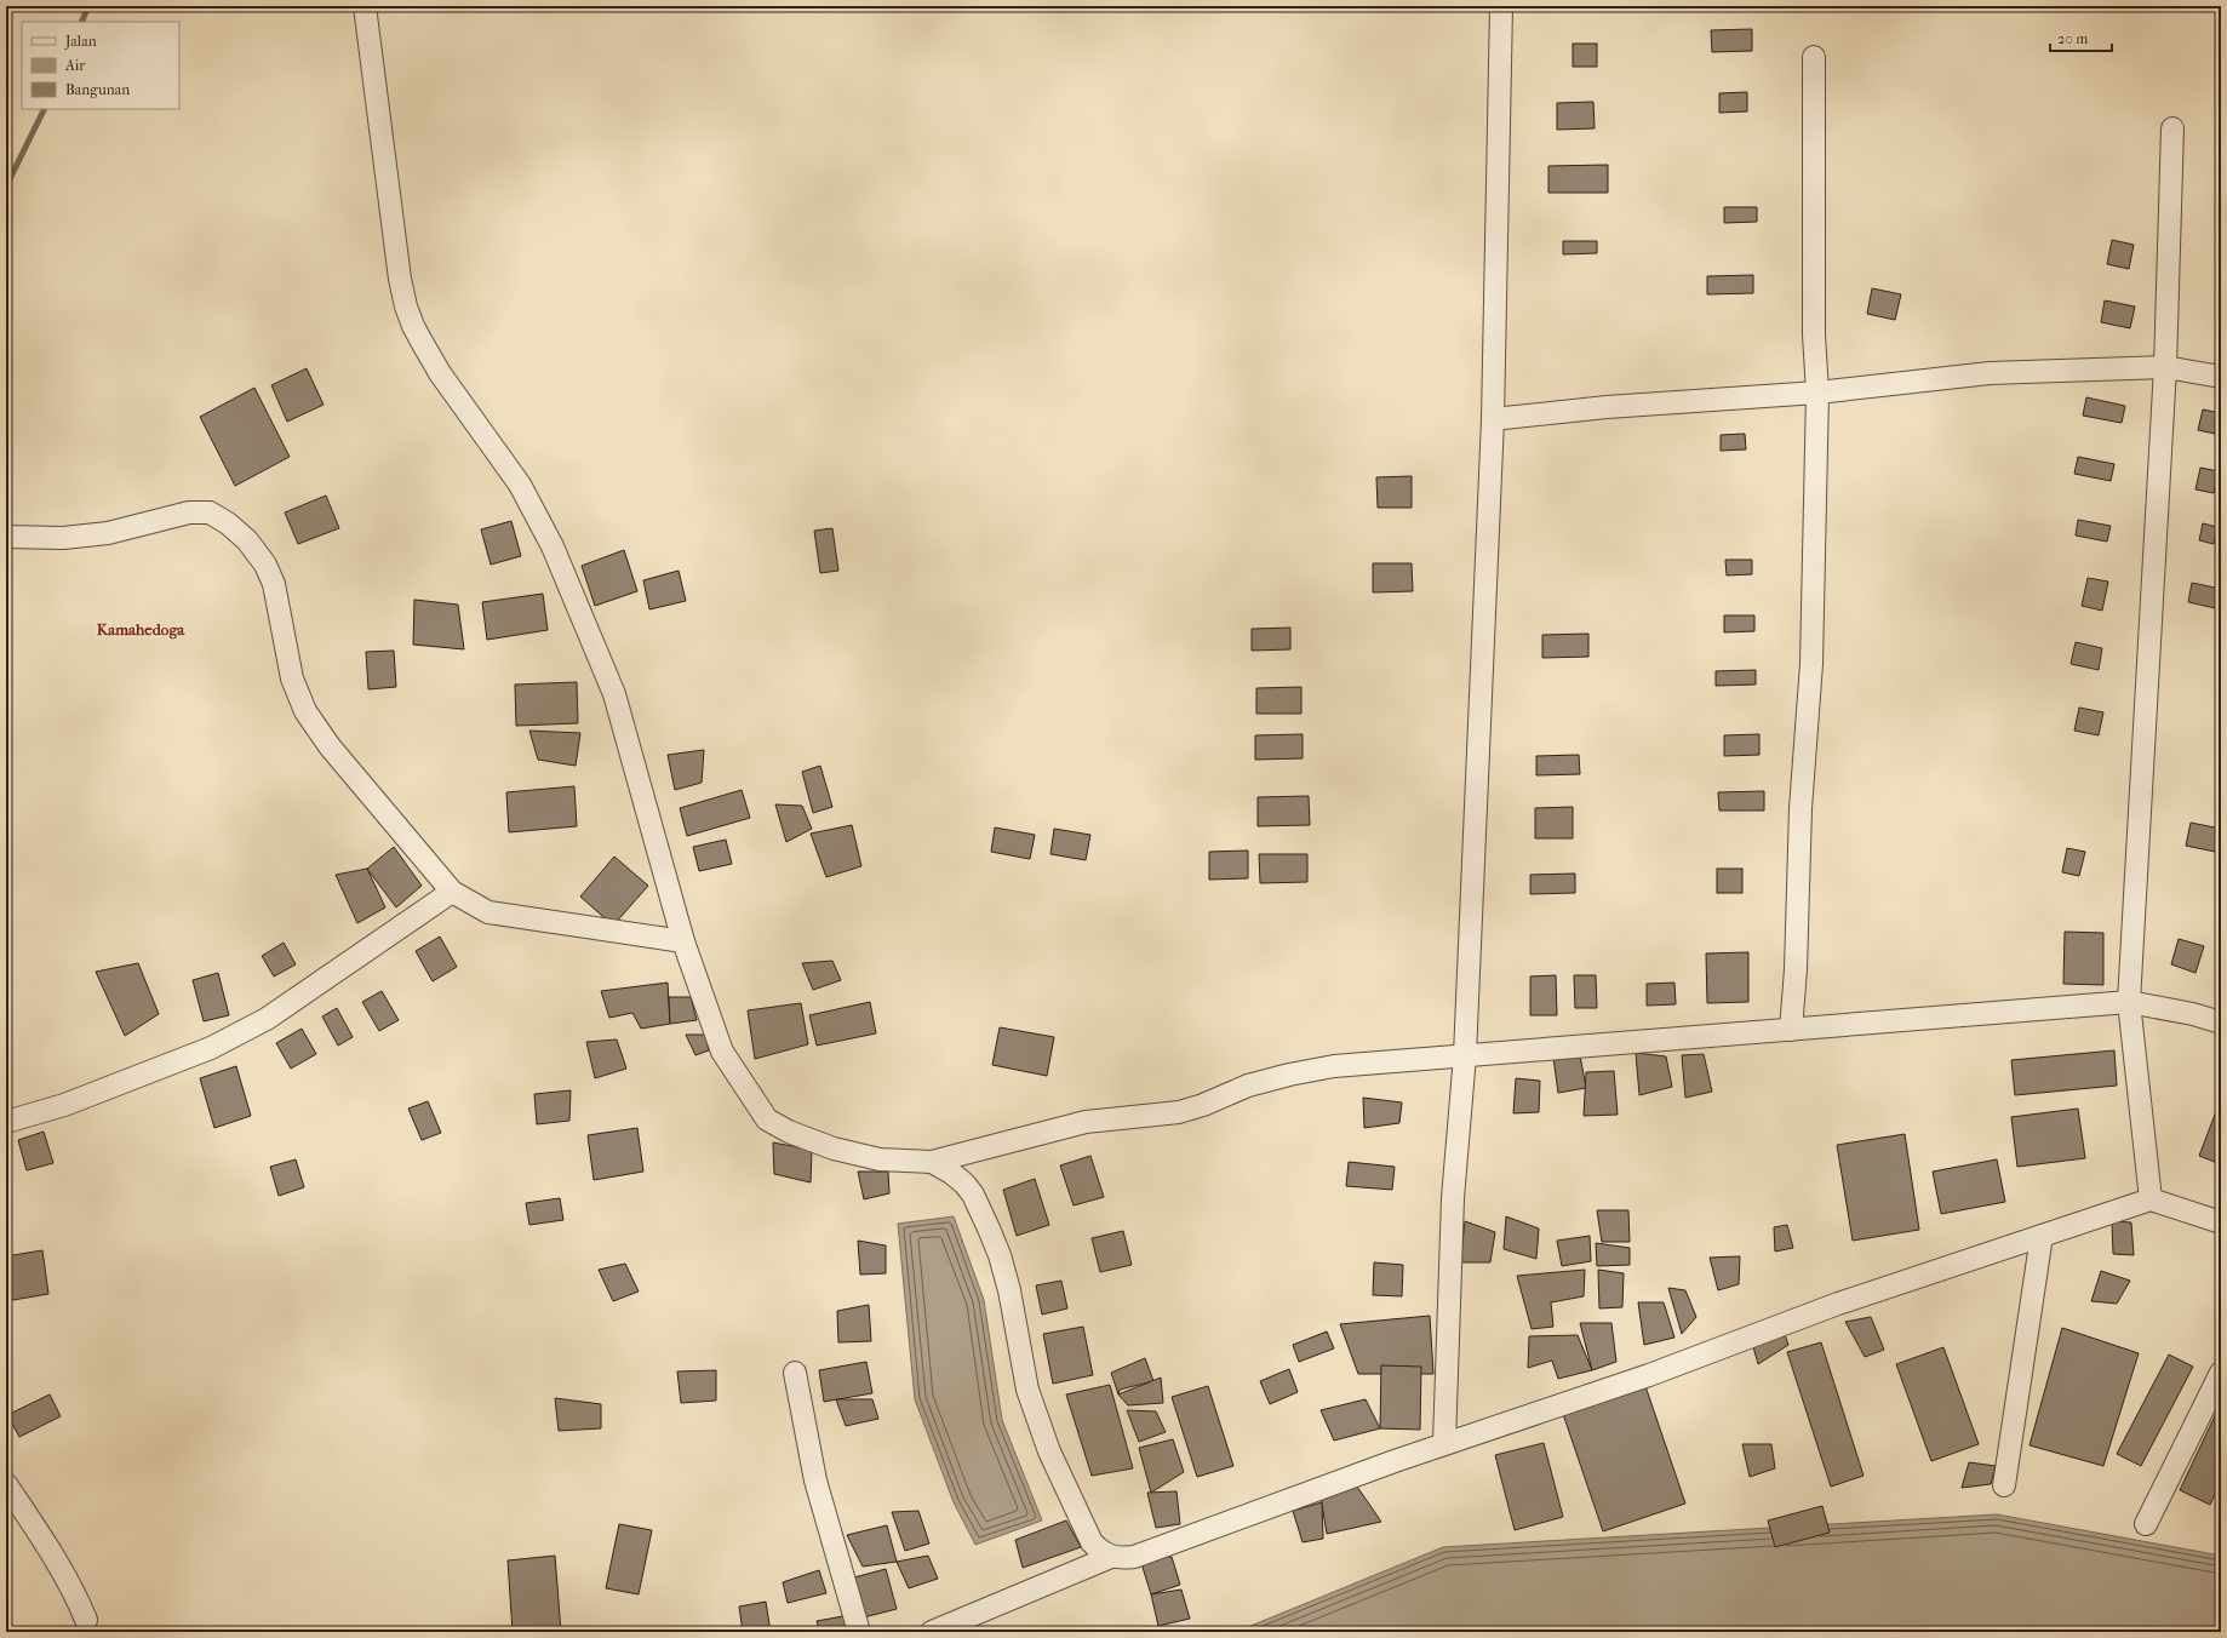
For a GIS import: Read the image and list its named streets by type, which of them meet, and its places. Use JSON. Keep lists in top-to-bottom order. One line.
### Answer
{"districts":["Kamahedoga"],"legend":["Jalan","Air","Bangunan"],"scale_bar":"20 m"}
